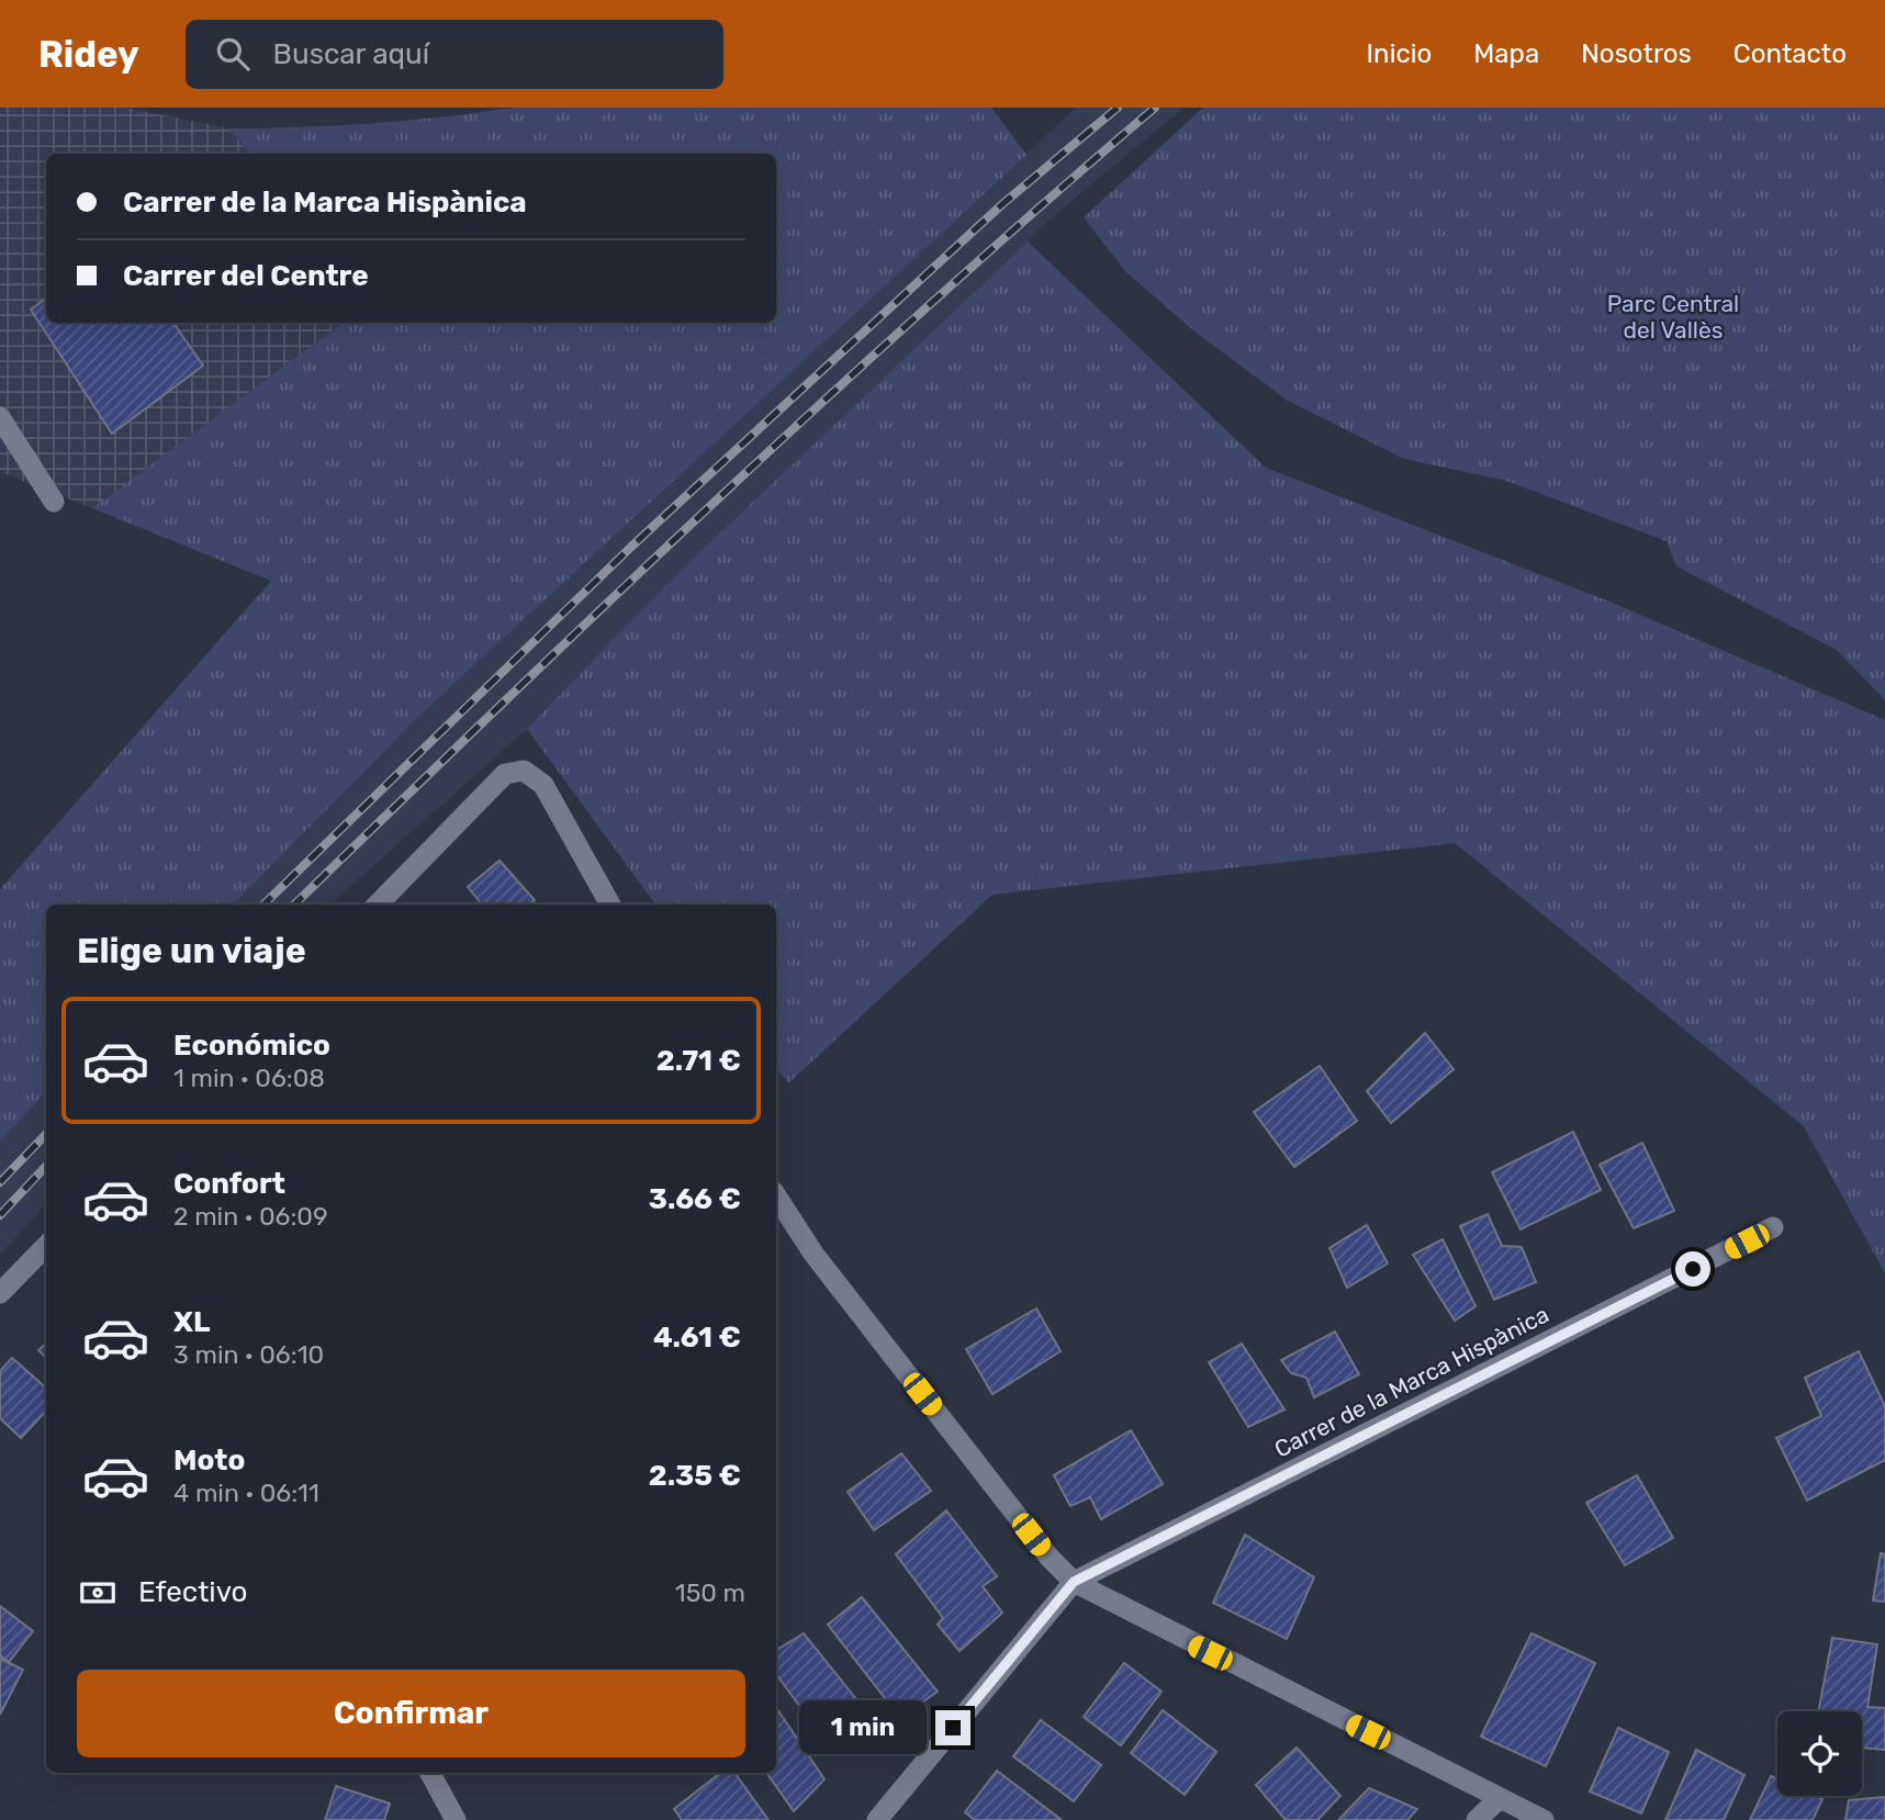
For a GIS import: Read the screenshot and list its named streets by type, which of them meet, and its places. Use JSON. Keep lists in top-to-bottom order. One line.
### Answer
{"streets":{"street":["Carrer de la Marca Hispànica"]},"parks":["Parc Central del Vallès"],"page":{"header":"Ridey","search":"Buscar aquí","nav":["Inicio","Mapa","Nosotros","Contacto"],"banner":["Carrer de la Marca Hispànica","Carrer del Centre"],"heading":"Elige un viaje","list":[{"name":"Económico","note":"1 min · 06:08","value":"2.71 €"},{"name":"Confort","note":"2 min · 06:09","value":"3.66 €"},{"name":"XL","note":"3 min · 06:10","value":"4.61 €"},{"name":"Moto","note":"4 min · 06:11","value":"2.35 €"}],"pay":["Efectivo","150 m"],"buttons":"Confirmar","bubble":"1 min"}}
